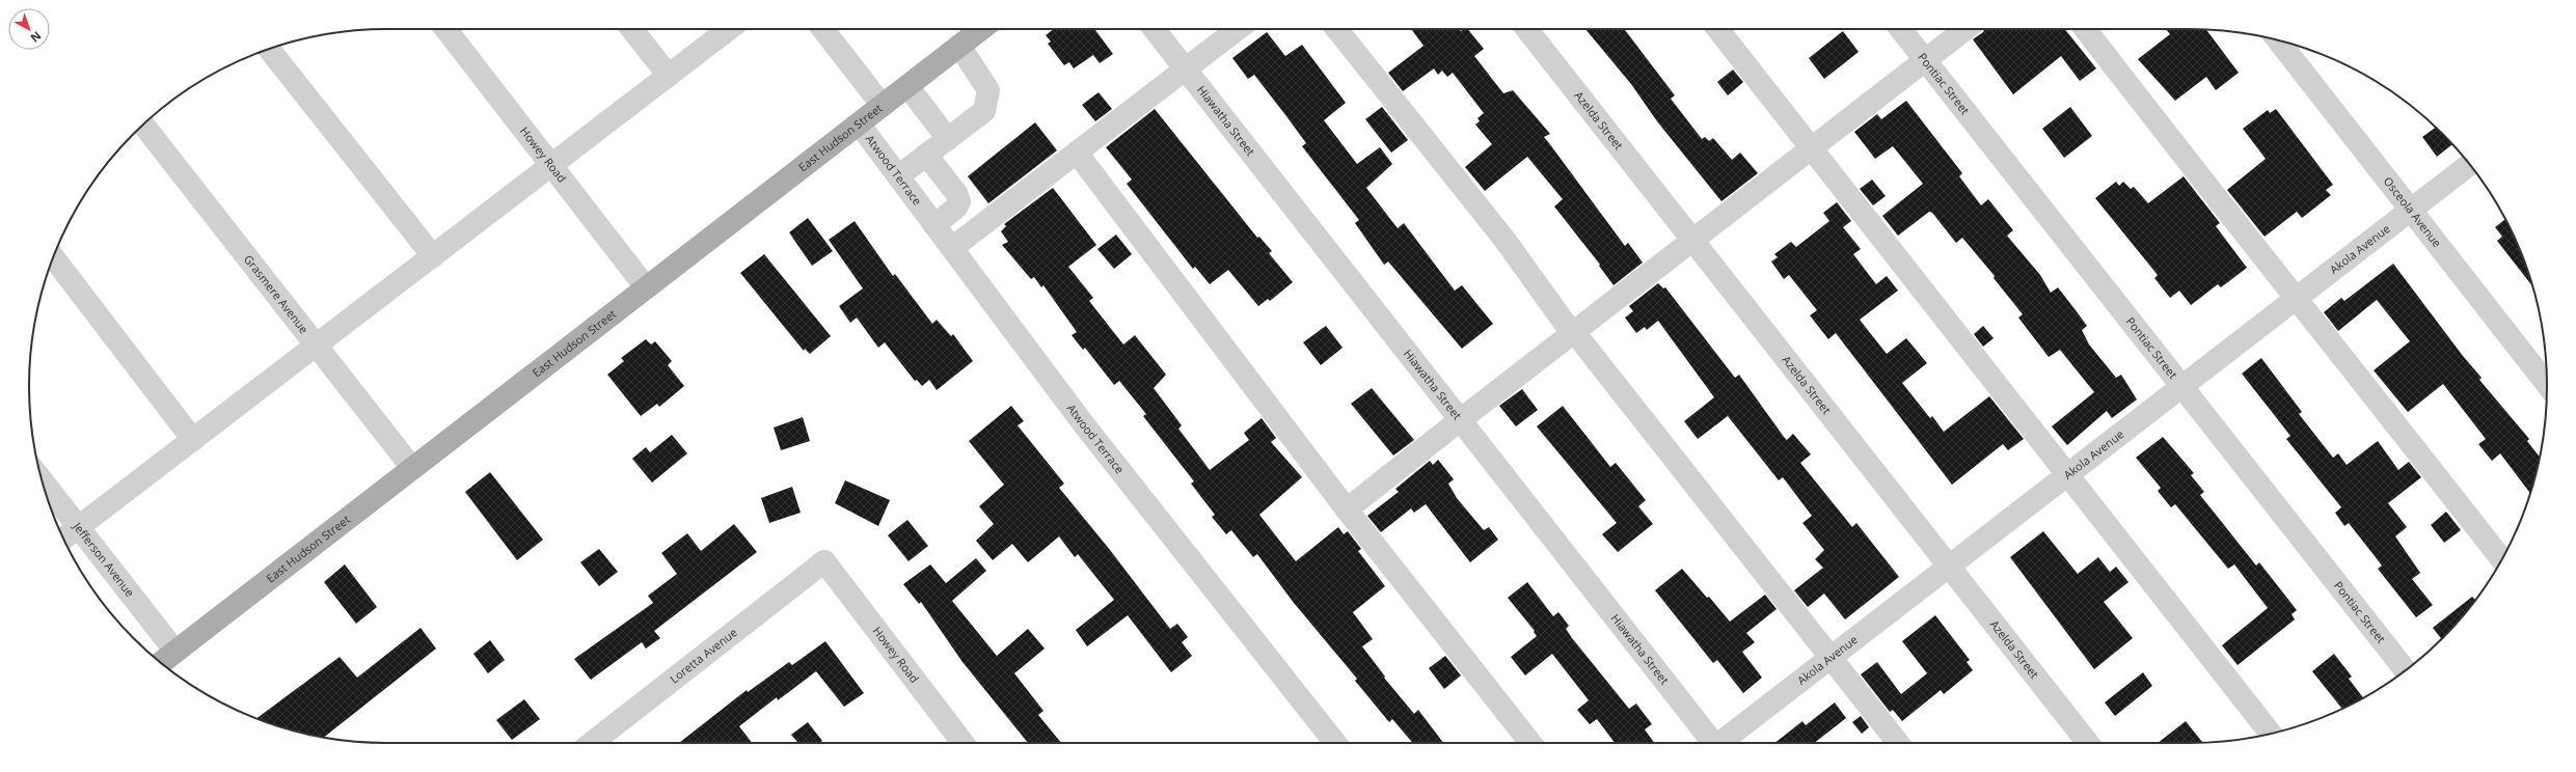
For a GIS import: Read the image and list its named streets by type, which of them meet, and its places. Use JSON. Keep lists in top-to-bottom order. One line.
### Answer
{"streets":{"main road":["East Hudson Street"],"street":["Pontiac Street","Hiawatha Street","Azelda Street","Howey Road","Atwood Terrace","Osceola Avenue","Akola Avenue","Grasmere Avenue","Jefferson Avenue","Loretta Avenue"]},"crossings":[["Pontiac Street","Akola Avenue"],["Azelda Street","Akola Avenue"],["East Hudson Street","Howey Road"],["East Hudson Street","Atwood Terrace"],["East Hudson Street","Grasmere Avenue"],["East Hudson Street","Jefferson Avenue"],["Howey Road","Loretta Avenue"],["Osceola Avenue","Akola Avenue"]],"north":"bottom right"}
